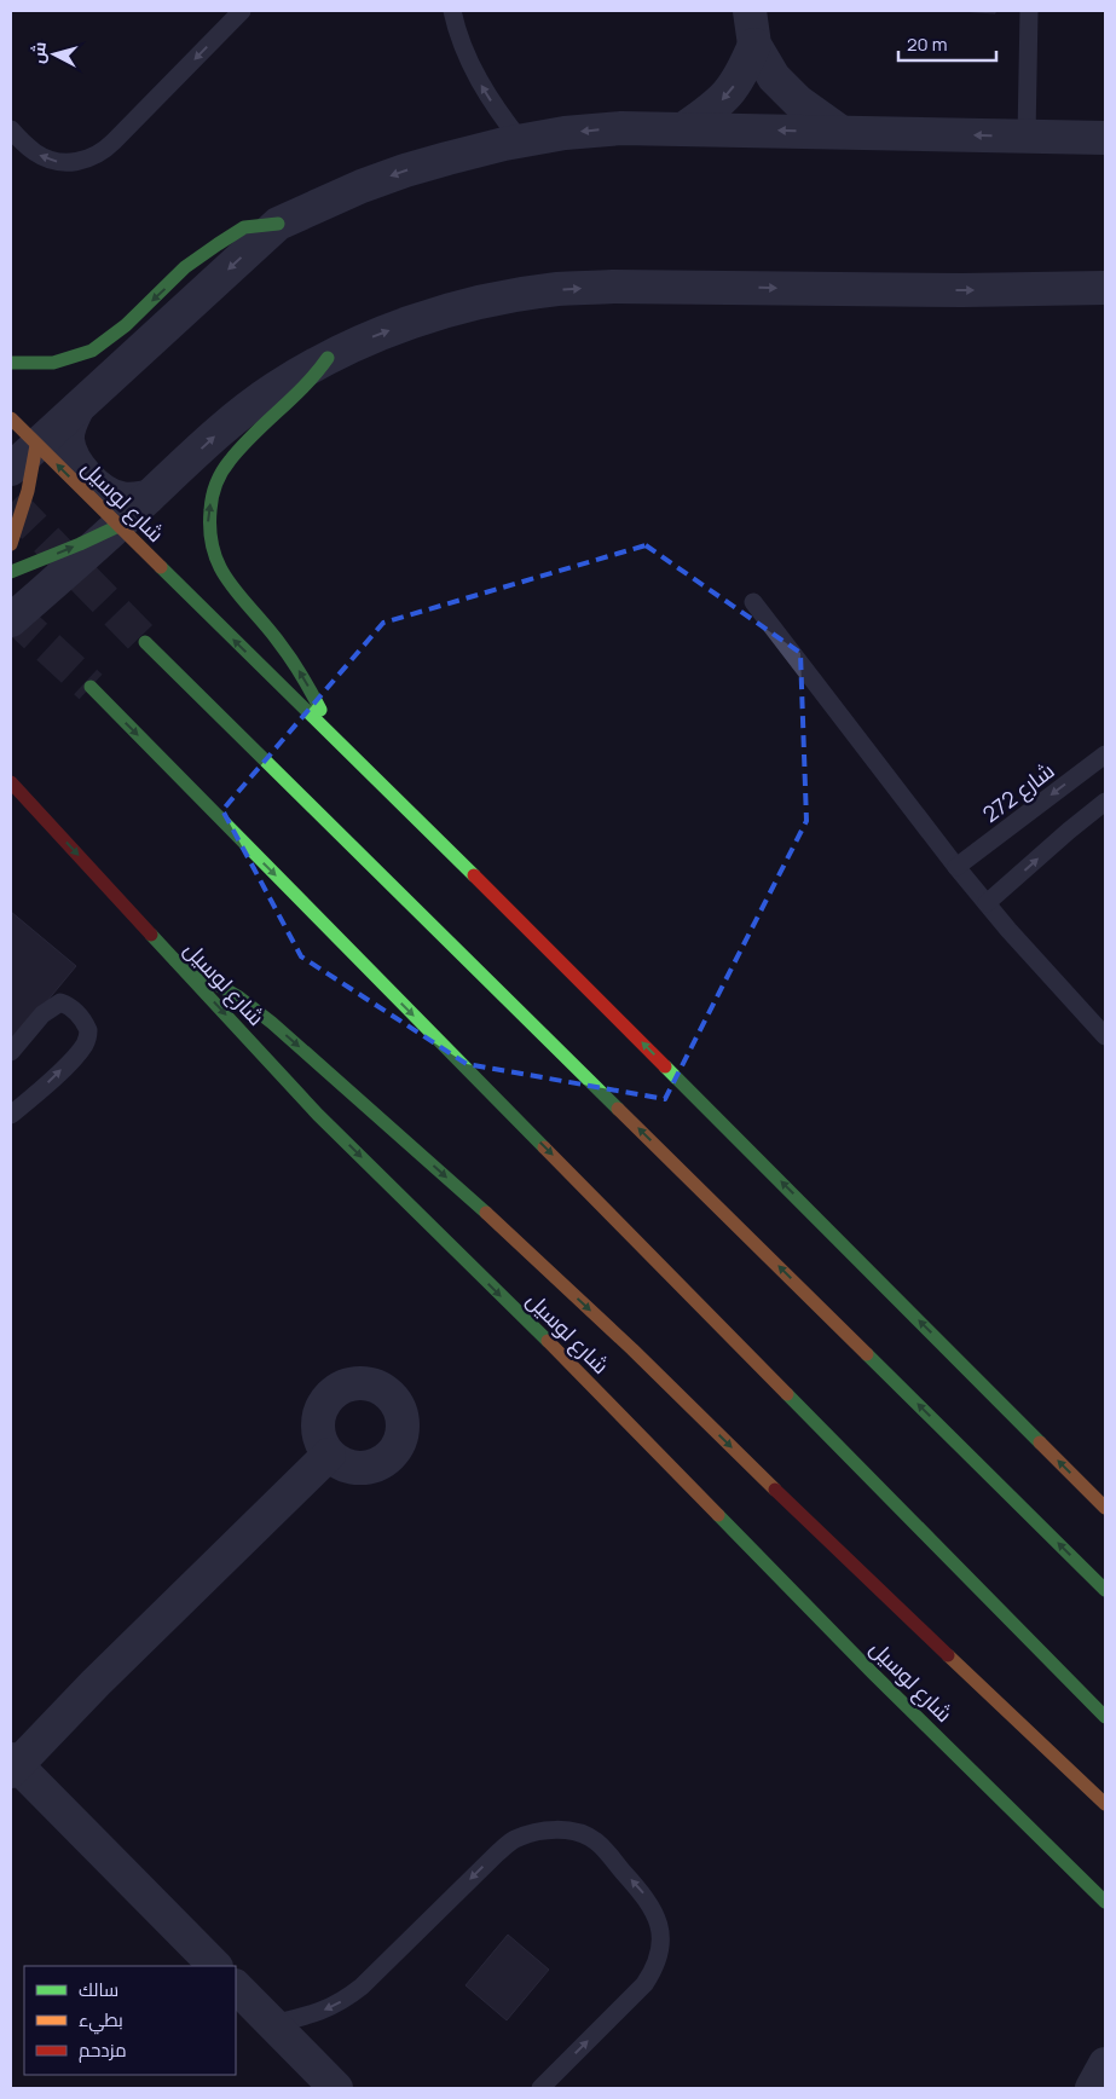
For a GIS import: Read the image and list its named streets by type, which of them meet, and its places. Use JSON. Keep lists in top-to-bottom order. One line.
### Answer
{"streets":{"main road":["شارع لوسيل"],"lane":["شارع 272"]},"legend":["سالك","بطيء","مزدحم"],"scale_bar":"20 m","north":"left"}
